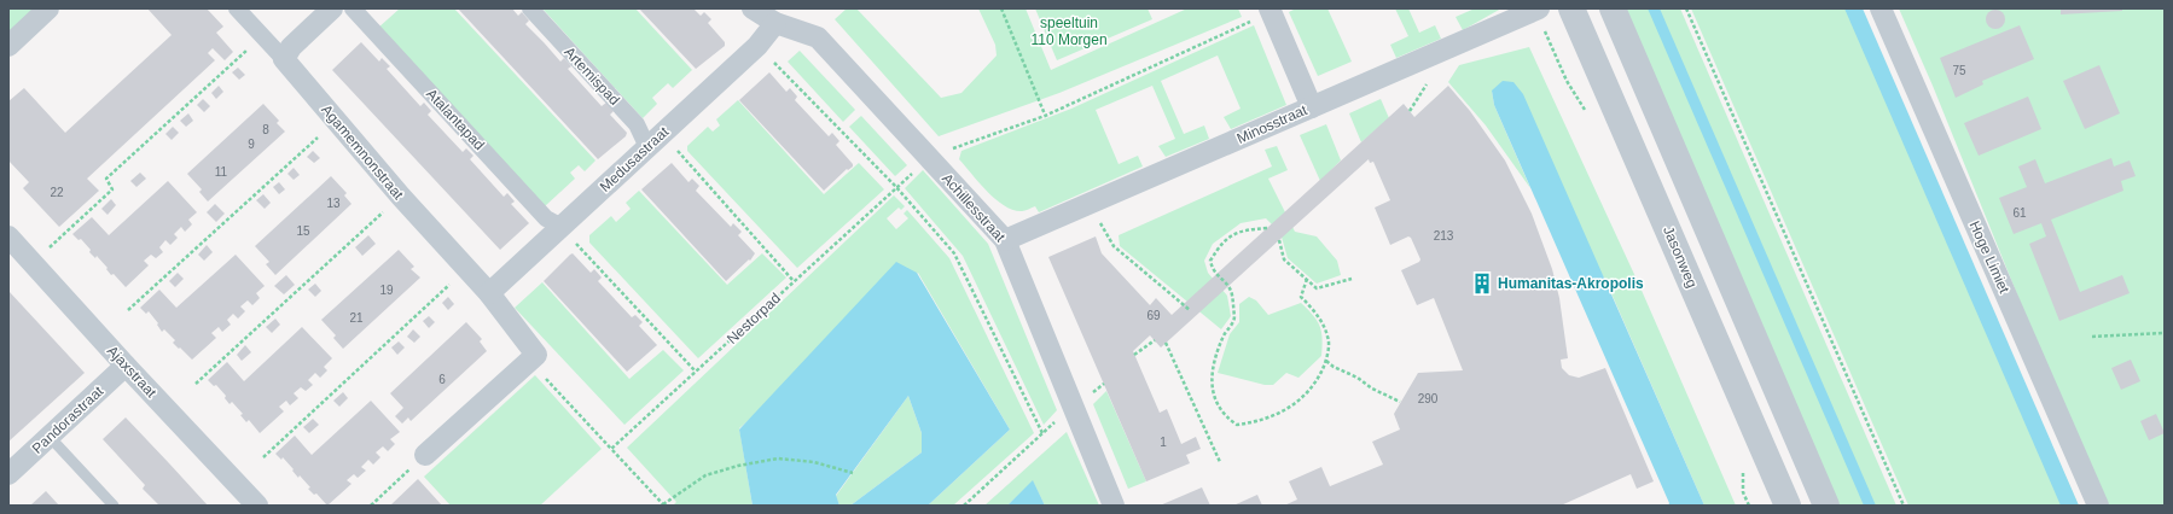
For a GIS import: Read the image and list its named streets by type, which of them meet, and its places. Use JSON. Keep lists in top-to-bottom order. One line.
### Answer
{"streets":{"street":["Artemispad","Atalantapad","Minosstraat","Agamemnonstraat","Medusastraat","Achillesstraat","Jasonweg","Hoge Limiet","Ajaxstraat","Pandorastraat"],"path":["Nestorpad"]},"crossings":[["Artemispad","Medusastraat"],["Atalantapad","Medusastraat"],["Minosstraat","Achillesstraat"],["Agamemnonstraat","Medusastraat"],["Medusastraat","Achillesstraat"],["Ajaxstraat","Pandorastraat"]],"parks":["speeltuin 110 Morgen"],"places":{"building":["Humanitas-Akropolis"]},"house_numbers":["75","8","9","11","22","13","61","15","213","19","69","21","6","290","1"]}
